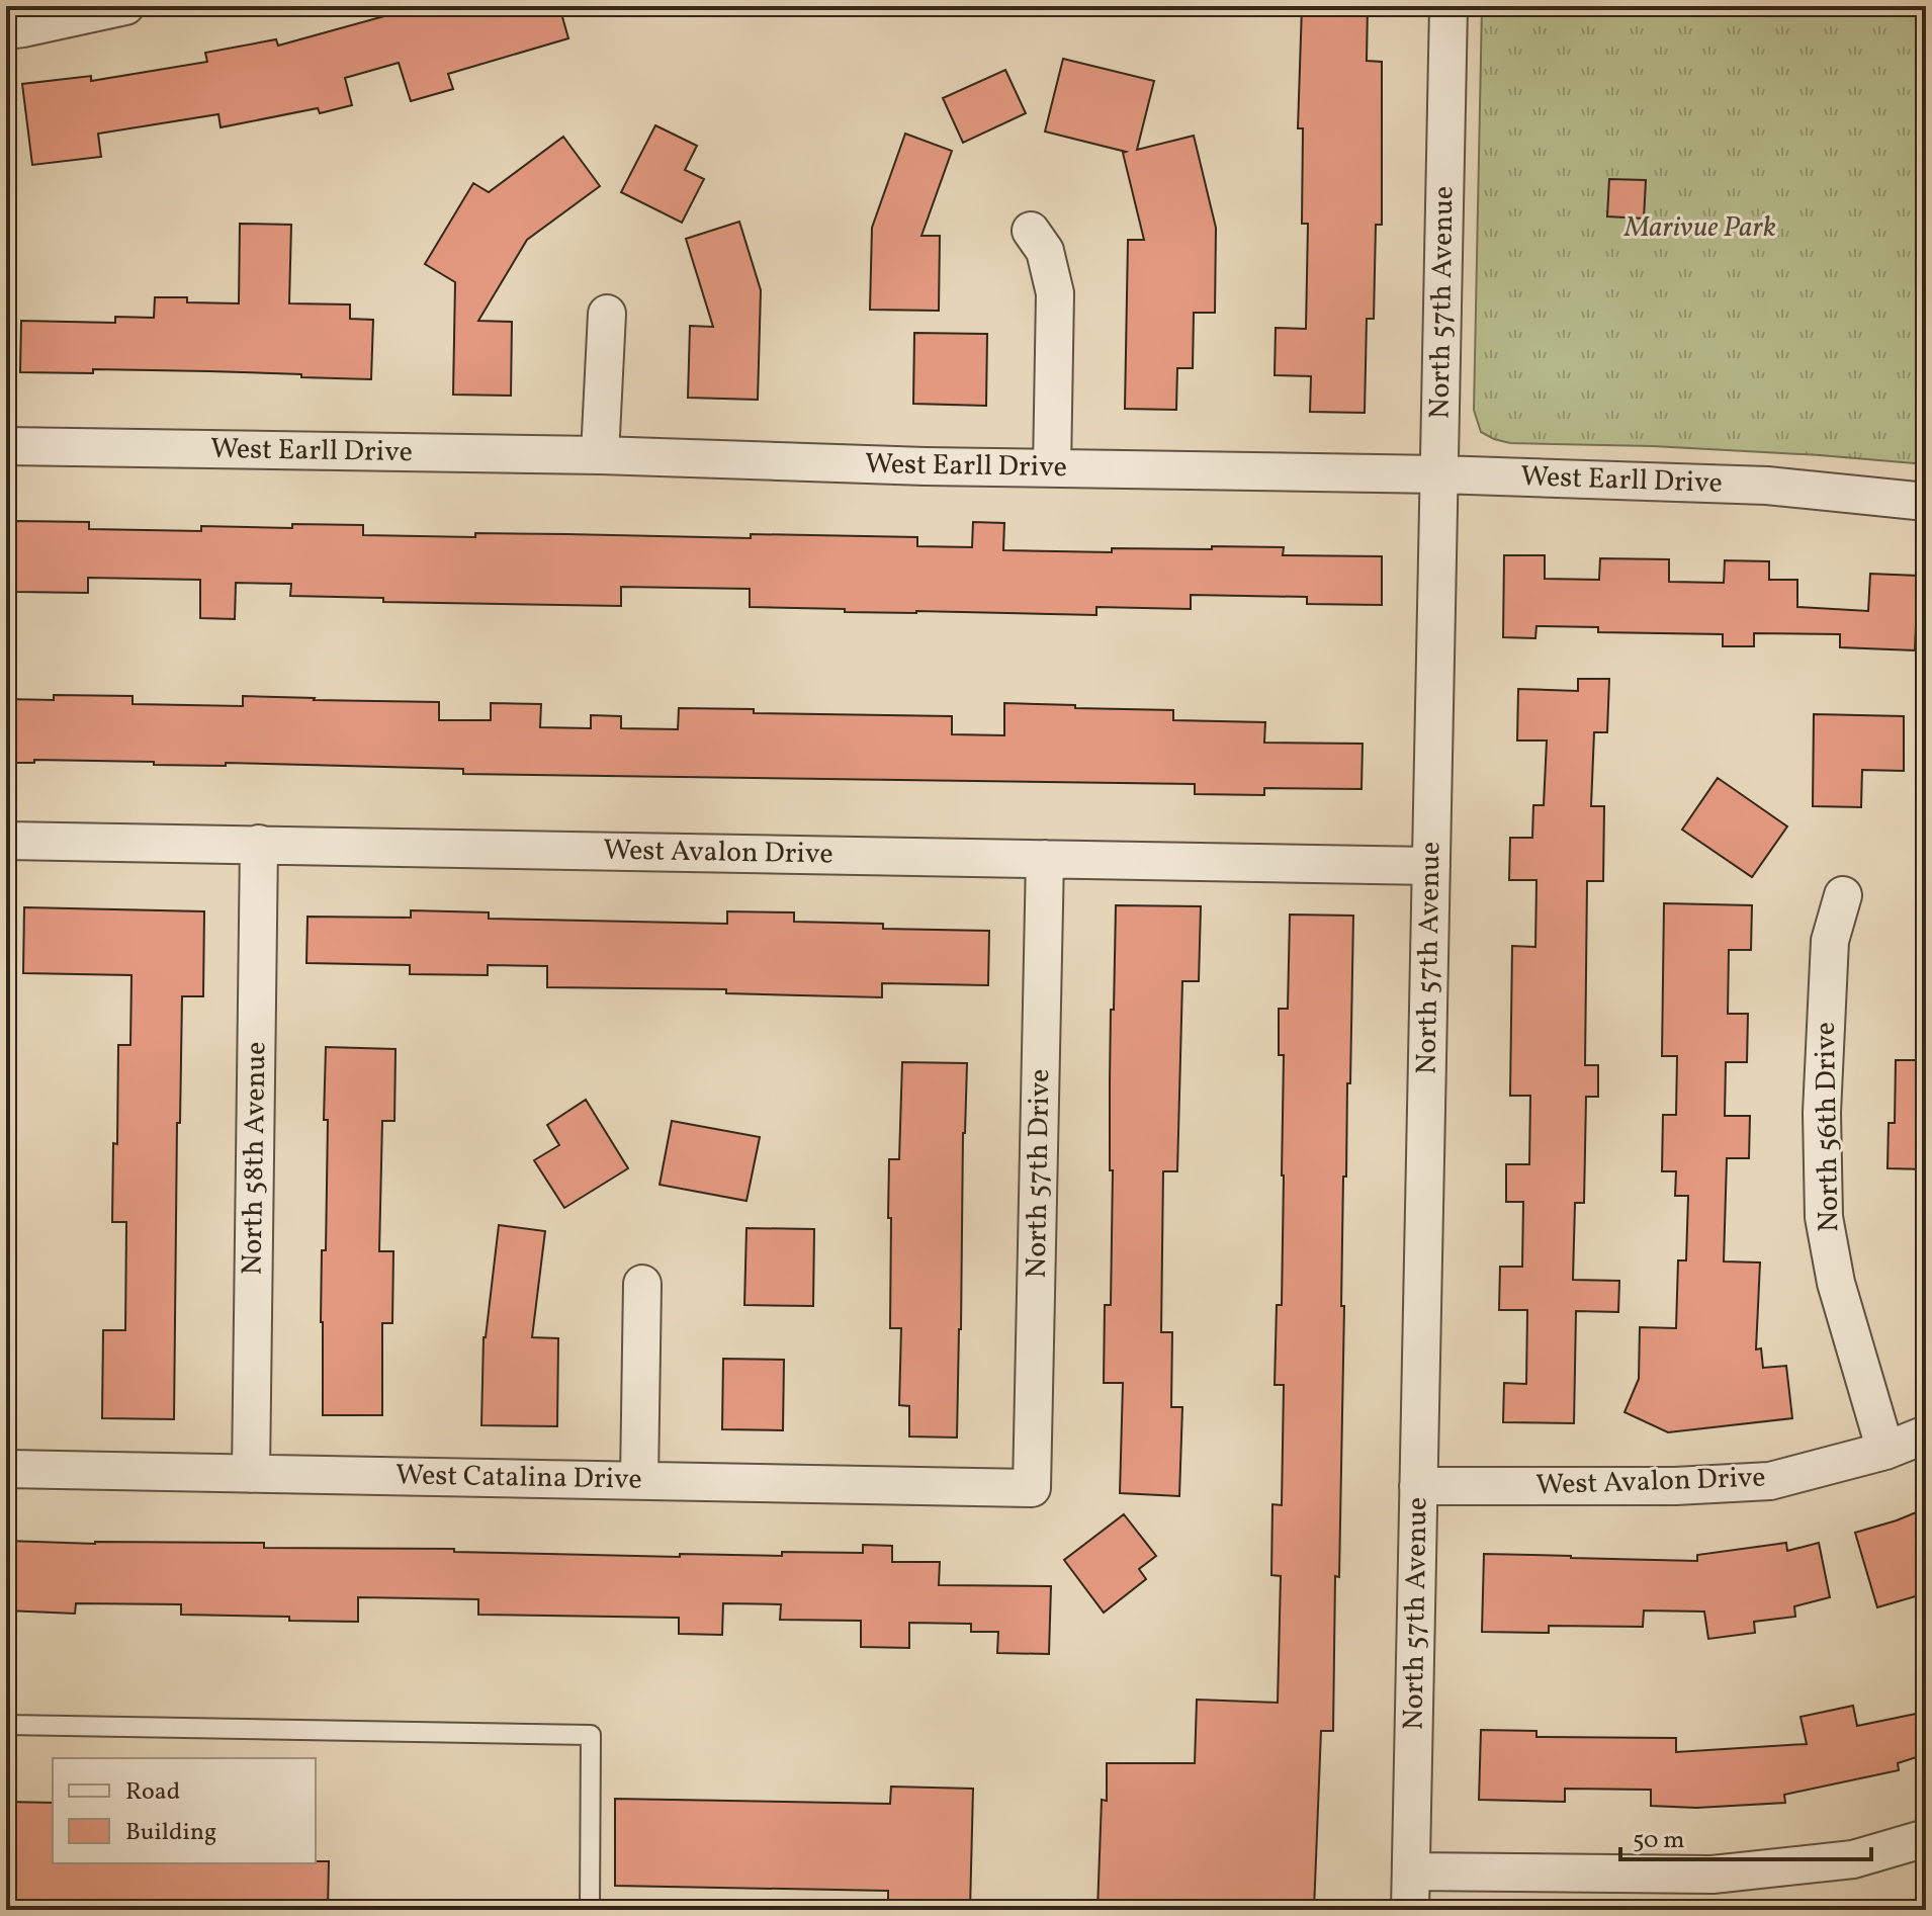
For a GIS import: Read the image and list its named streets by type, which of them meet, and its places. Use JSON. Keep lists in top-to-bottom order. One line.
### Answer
{"streets":{"street":["North 57th Avenue","West Earll Drive","West Avalon Drive","North 56th Drive","North 58th Avenue","North 57th Drive","West Catalina Drive"]},"crossings":[["North 57th Avenue","West Earll Drive"],["North 57th Avenue","West Avalon Drive"],["West Avalon Drive","North 56th Drive"],["West Avalon Drive","North 58th Avenue"],["West Avalon Drive","North 57th Drive"],["North 58th Avenue","West Catalina Drive"],["North 57th Drive","West Catalina Drive"]],"parks":["Marivue Park"],"legend":["Road","Building"],"scale_bar":"50 m"}
